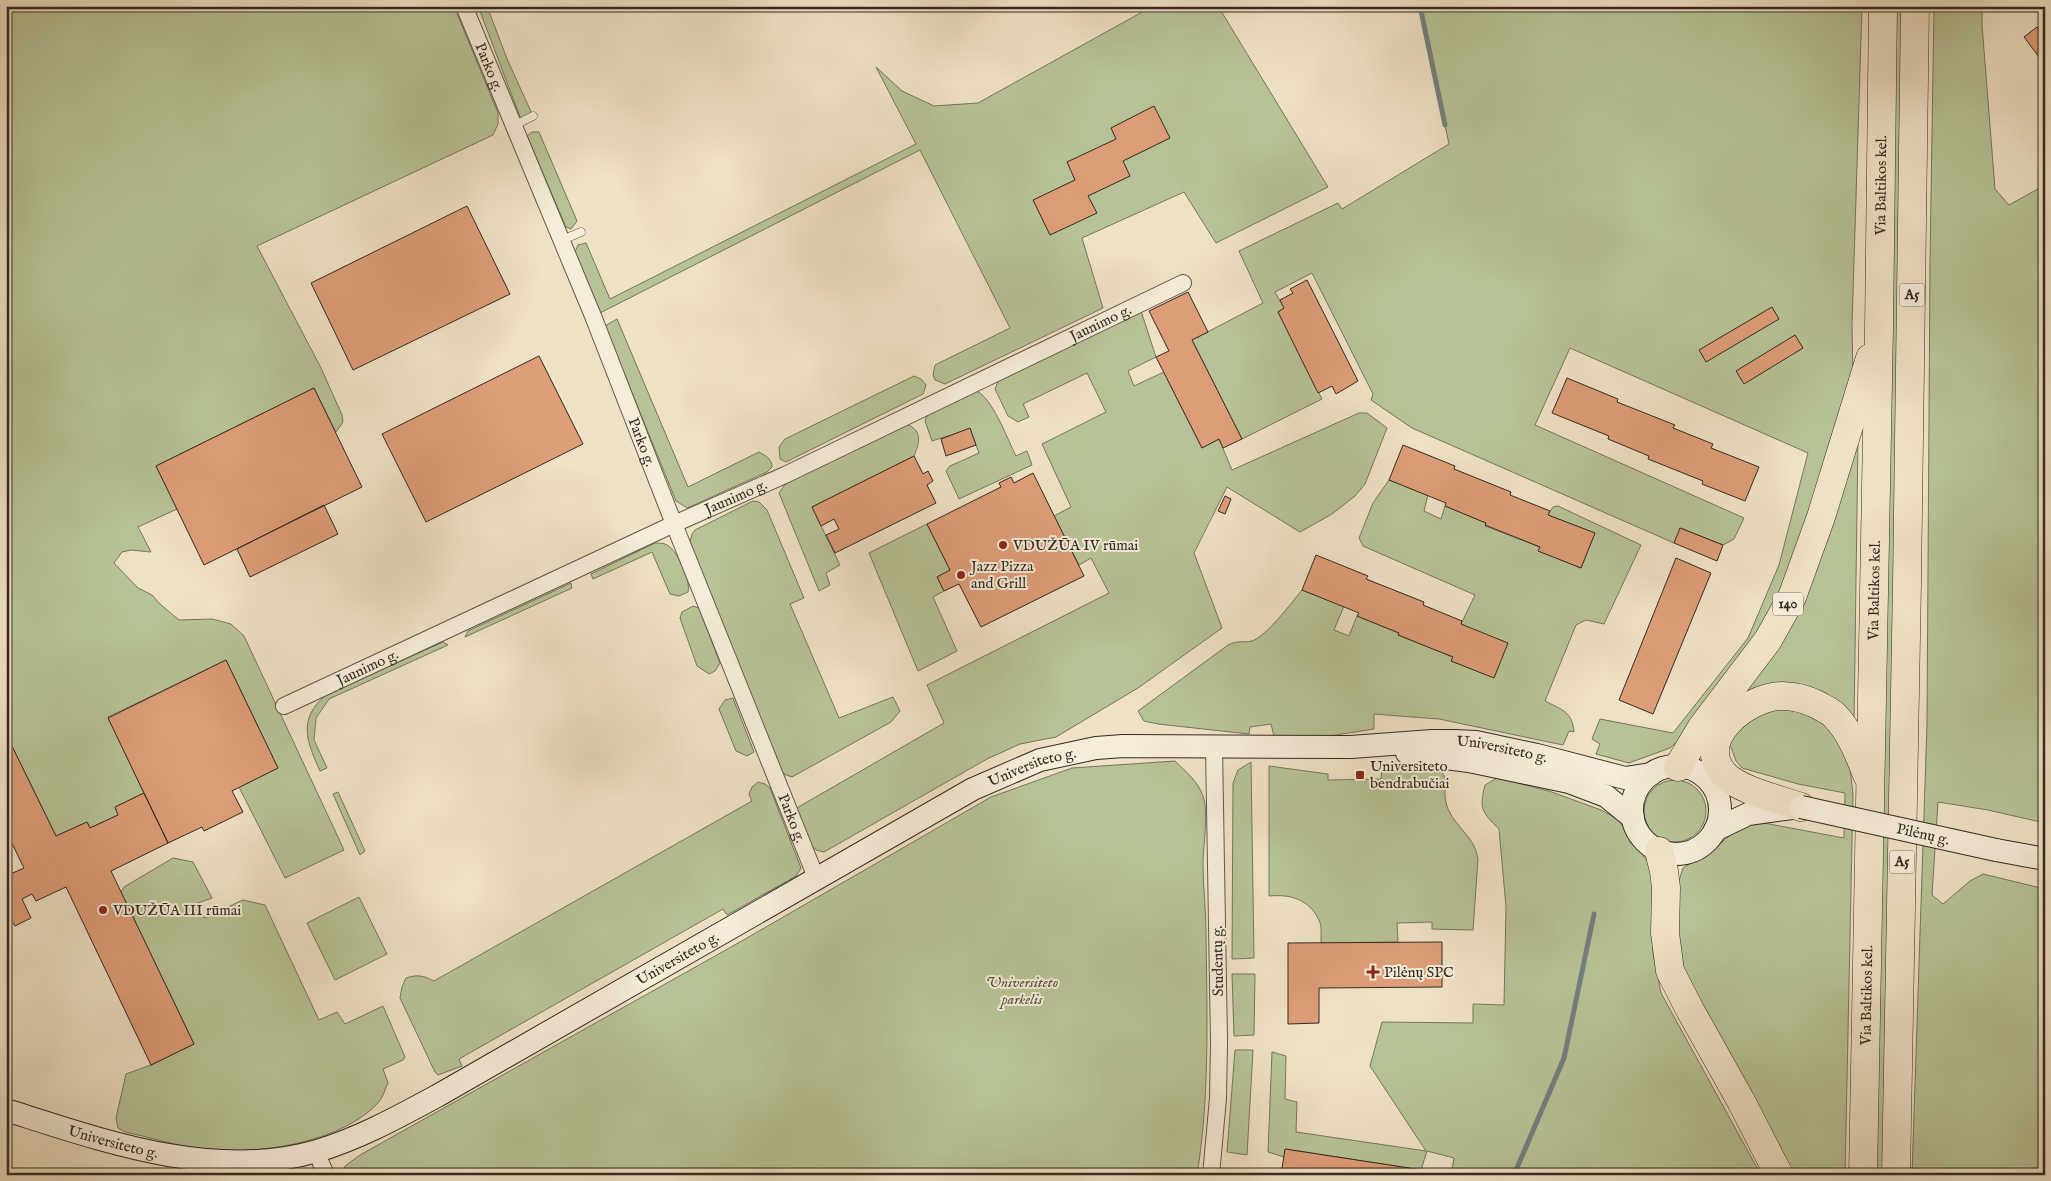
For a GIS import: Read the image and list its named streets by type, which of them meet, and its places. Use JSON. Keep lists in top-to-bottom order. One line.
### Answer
{"streets":{"highway":["Via Baltikos kel.","A5","140"],"main road":["Universiteto g.","Pilėnų g."],"street":["Parko g.","Jaunimo g.","Studentų g."]},"crossings":[["Parko g.","Jaunimo g."],["Parko g.","Universiteto g."],["Via Baltikos kel.","140"],["140","Universiteto g."],["140","Pilėnų g."],["Universiteto g.","Pilėnų g."],["Universiteto g.","Studentų g."]],"parks":["Universiteto parkelis"],"places":{"other":["VDUŽŪA IV rūmai","Jazz Pizza and Grill","VDUŽŪA III rūmai"],"transit":["Universiteto bendrabučiai"],"health":["Pilėnų SPC"]}}
